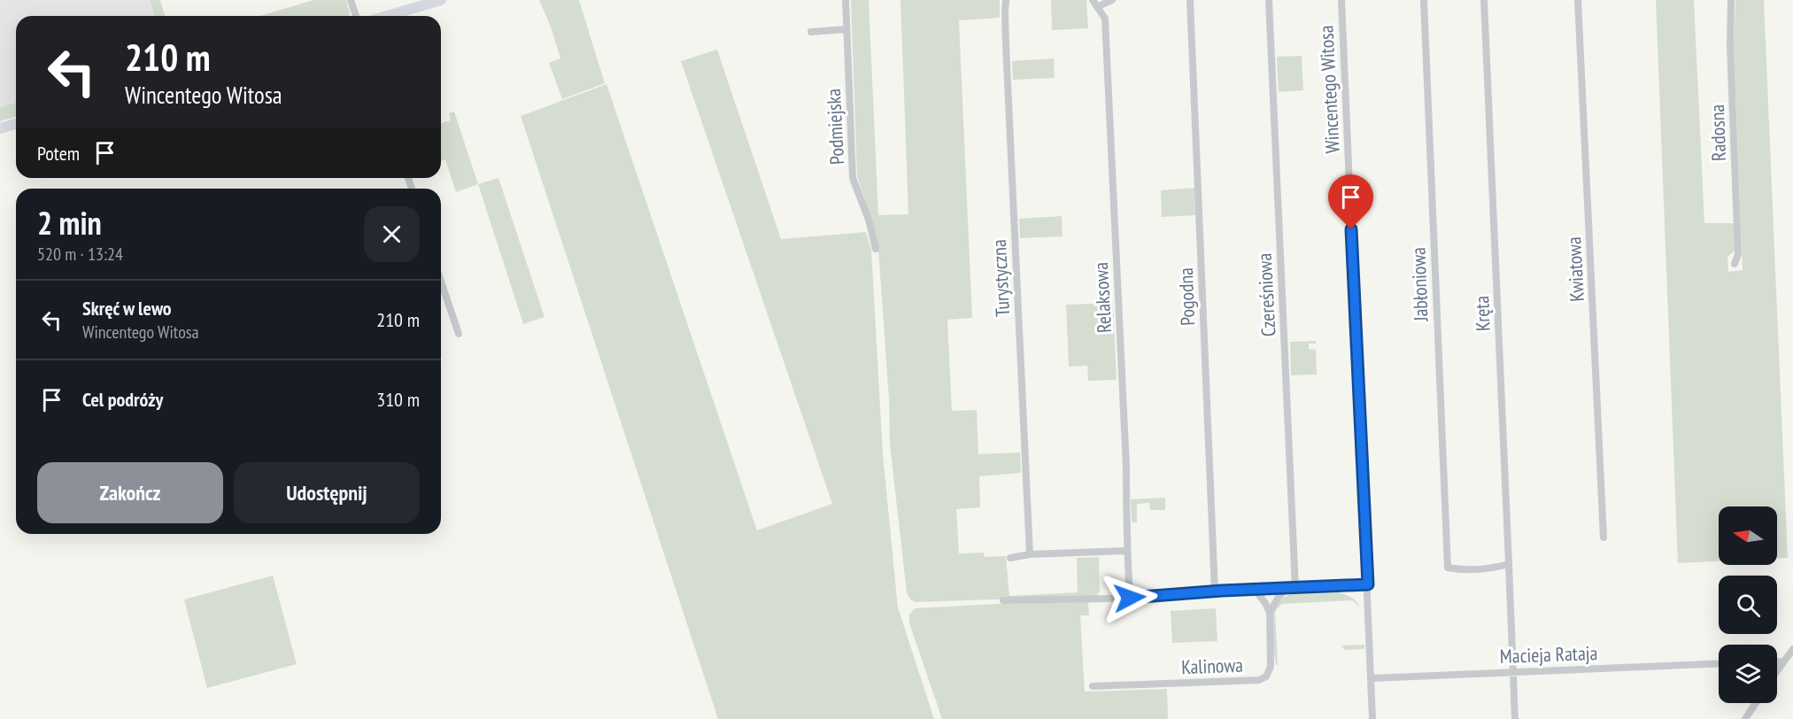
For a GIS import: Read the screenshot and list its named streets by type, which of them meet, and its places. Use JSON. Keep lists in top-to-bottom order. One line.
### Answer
{"streets":{"street":["Wincentego Witosa","Podmiejska","Radosna","Kwiatowa","Turystyczna","Jabłoniowa","Czereśniowa","Pogodna","Relaksowa","Kręta","Macieja Rataja","Kalinowa"]},"crossings":[["Wincentego Witosa","Macieja Rataja"],["Jabłoniowa","Kręta"],["Kręta","Macieja Rataja"]],"north":"left","page":{"turn":["210 m","Wincentego Witosa"],"then":"Potem","heading":["2 min","520 m · 13:24"],"list":[{"name":"Skręć w lewo","note":"Wincentego Witosa","value":"210 m"},{"name":"Cel podróży","value":"310 m"}],"buttons":["Zakończ","Udostępnij"]}}
